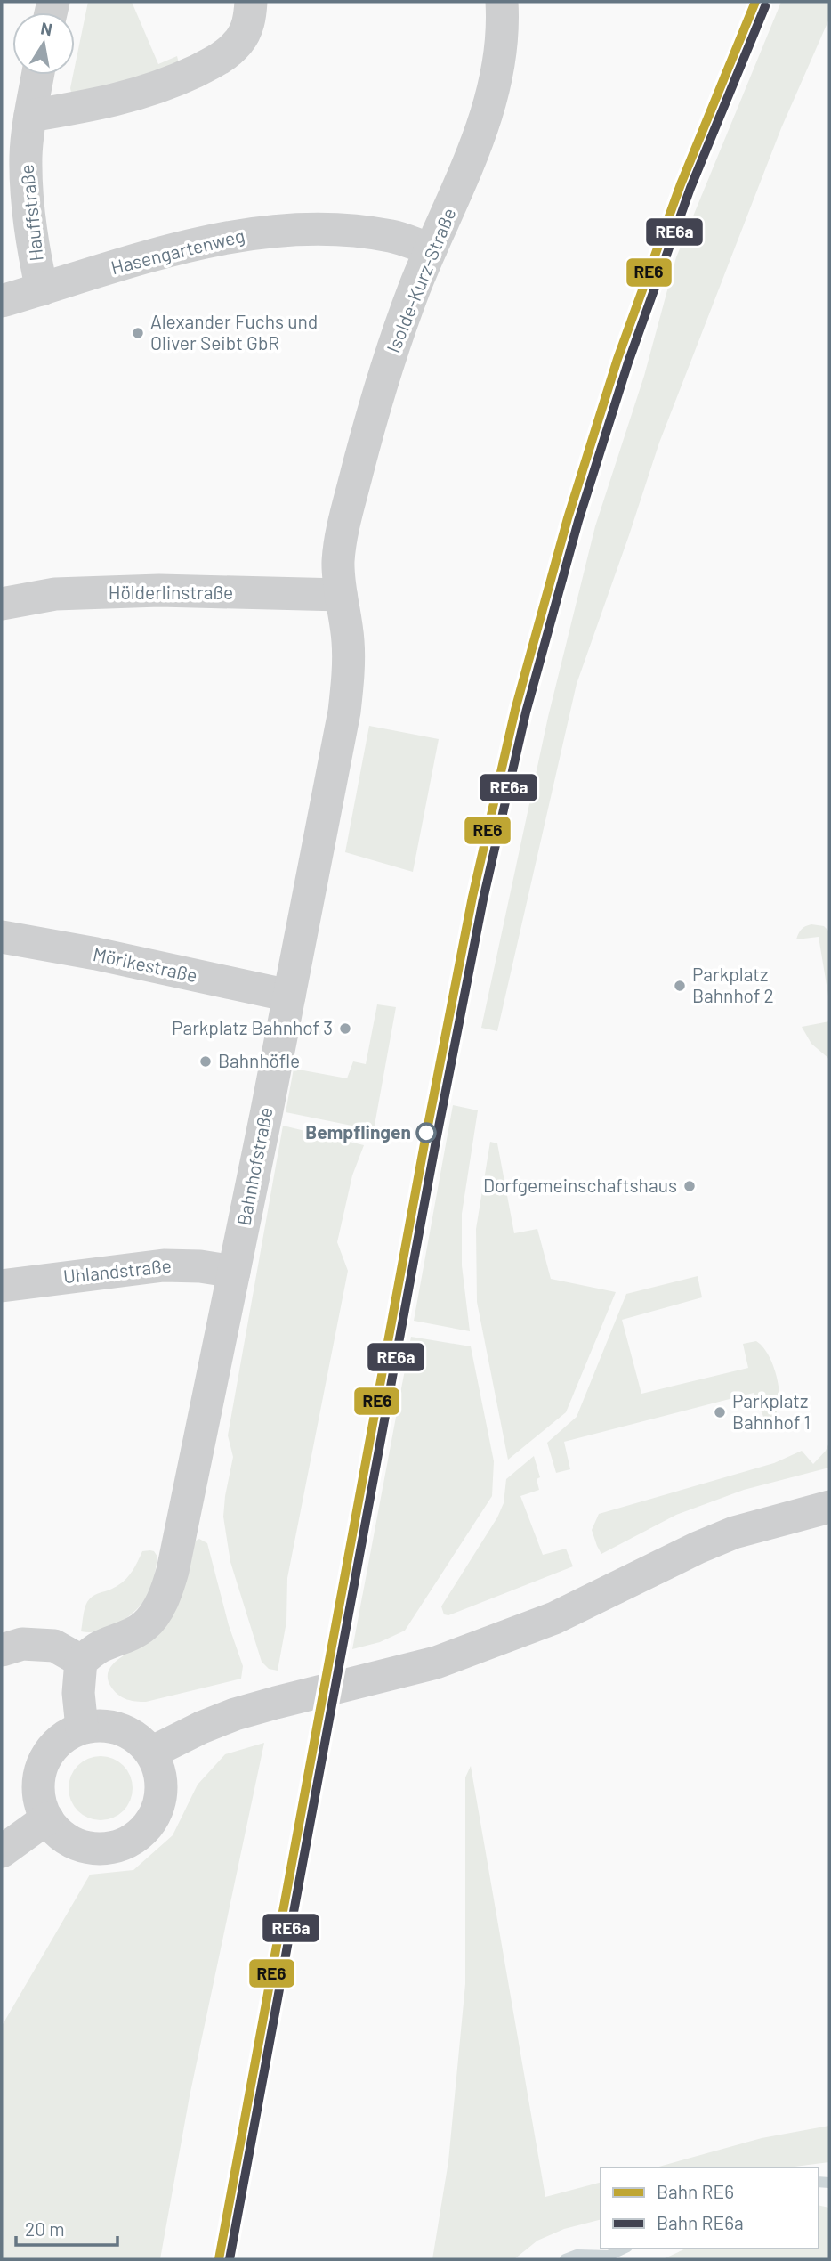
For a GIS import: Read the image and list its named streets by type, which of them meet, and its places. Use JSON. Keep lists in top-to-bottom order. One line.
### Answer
{"streets":{"street":["Hauffstraße","Hasengartenweg","Isolde-Kurz-Straße","Hölderlinstraße","Mörikestraße","Bahnhofstraße","Uhlandstraße"]},"crossings":[["Hauffstraße","Hasengartenweg"],["Hasengartenweg","Isolde-Kurz-Straße"],["Isolde-Kurz-Straße","Bahnhofstraße"],["Hölderlinstraße","Bahnhofstraße"],["Mörikestraße","Bahnhofstraße"],["Bahnhofstraße","Uhlandstraße"]],"places":["Alexander Fuchs und Oliver Seibt GbR","Parkplatz Bahnhof 2","Parkplatz Bahnhof 3","Bahnhöfle","Bempflingen","Dorfgemeinschaftshaus","Parkplatz Bahnhof 1"],"lines":["rail line RE6","rail line RE6a"],"legend":["Bahn RE6","Bahn RE6a"],"scale_bar":"20 m","north":"top"}
